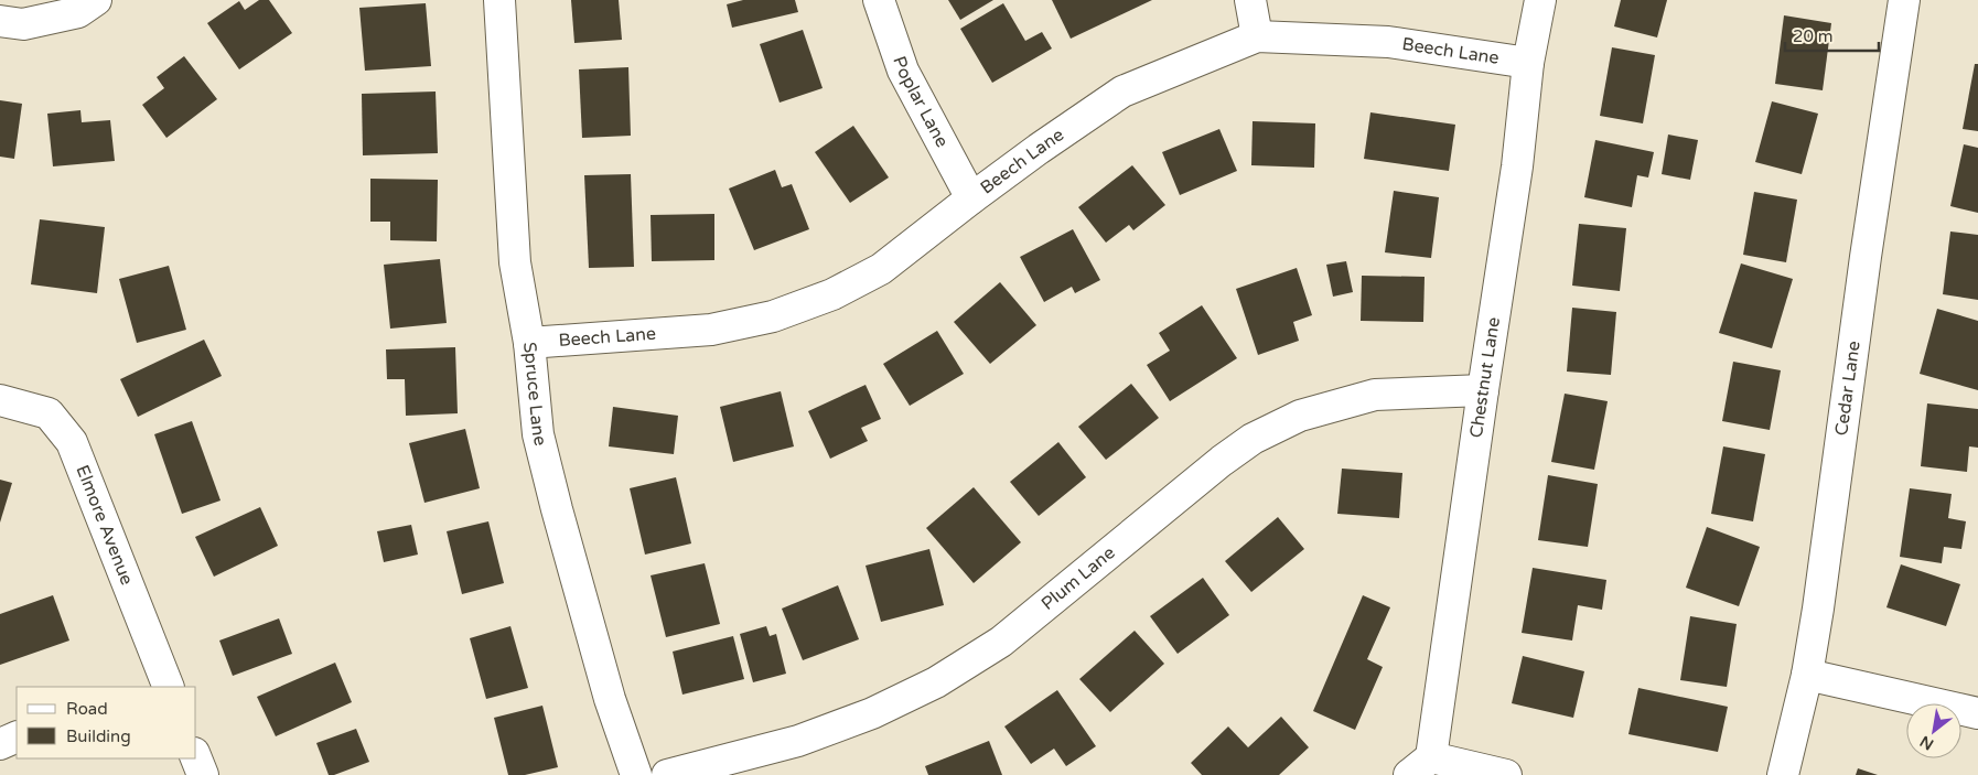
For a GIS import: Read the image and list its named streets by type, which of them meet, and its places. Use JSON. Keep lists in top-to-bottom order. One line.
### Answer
{"streets":{"street":["Beech Lane","Poplar Lane","Chestnut Lane","Cedar Lane","Spruce Lane","Elmore Avenue","Plum Lane"]},"crossings":[["Beech Lane","Poplar Lane"],["Beech Lane","Chestnut Lane"],["Beech Lane","Spruce Lane"],["Chestnut Lane","Plum Lane"]],"legend":["Road","Building"],"scale_bar":"20 m","north":"bottom left"}
